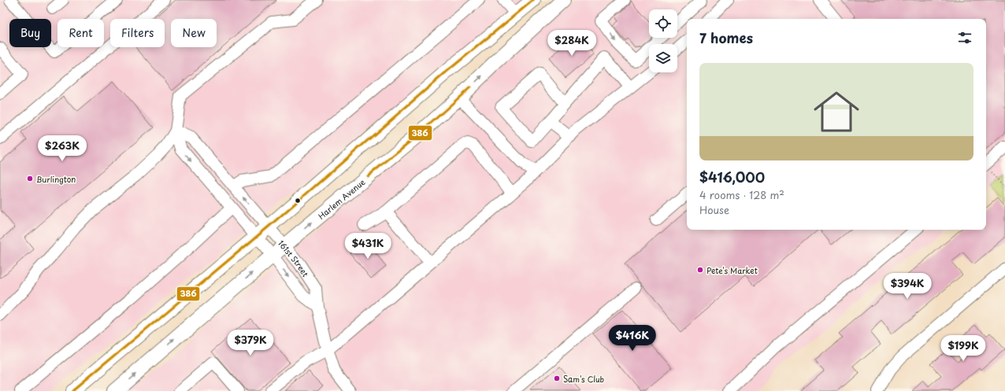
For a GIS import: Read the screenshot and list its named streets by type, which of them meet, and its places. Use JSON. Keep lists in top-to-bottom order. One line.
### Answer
{"streets":{"main road":["Harlem Avenue"],"street":["161st Street"]},"crossings":[["Harlem Avenue","161st Street"]],"places":["Burlington","Pete's Market","Sam's Club"],"lines":["transit line 386"],"page":{"chip":["Buy","Rent","Filters","New"],"heading":"7 homes","price":["$284K","$263K","$431K","$394K","$416K","$379K","$199K"],"list":[{"name":"$416,000","note":"4 rooms · 128 m² · House"}]}}
